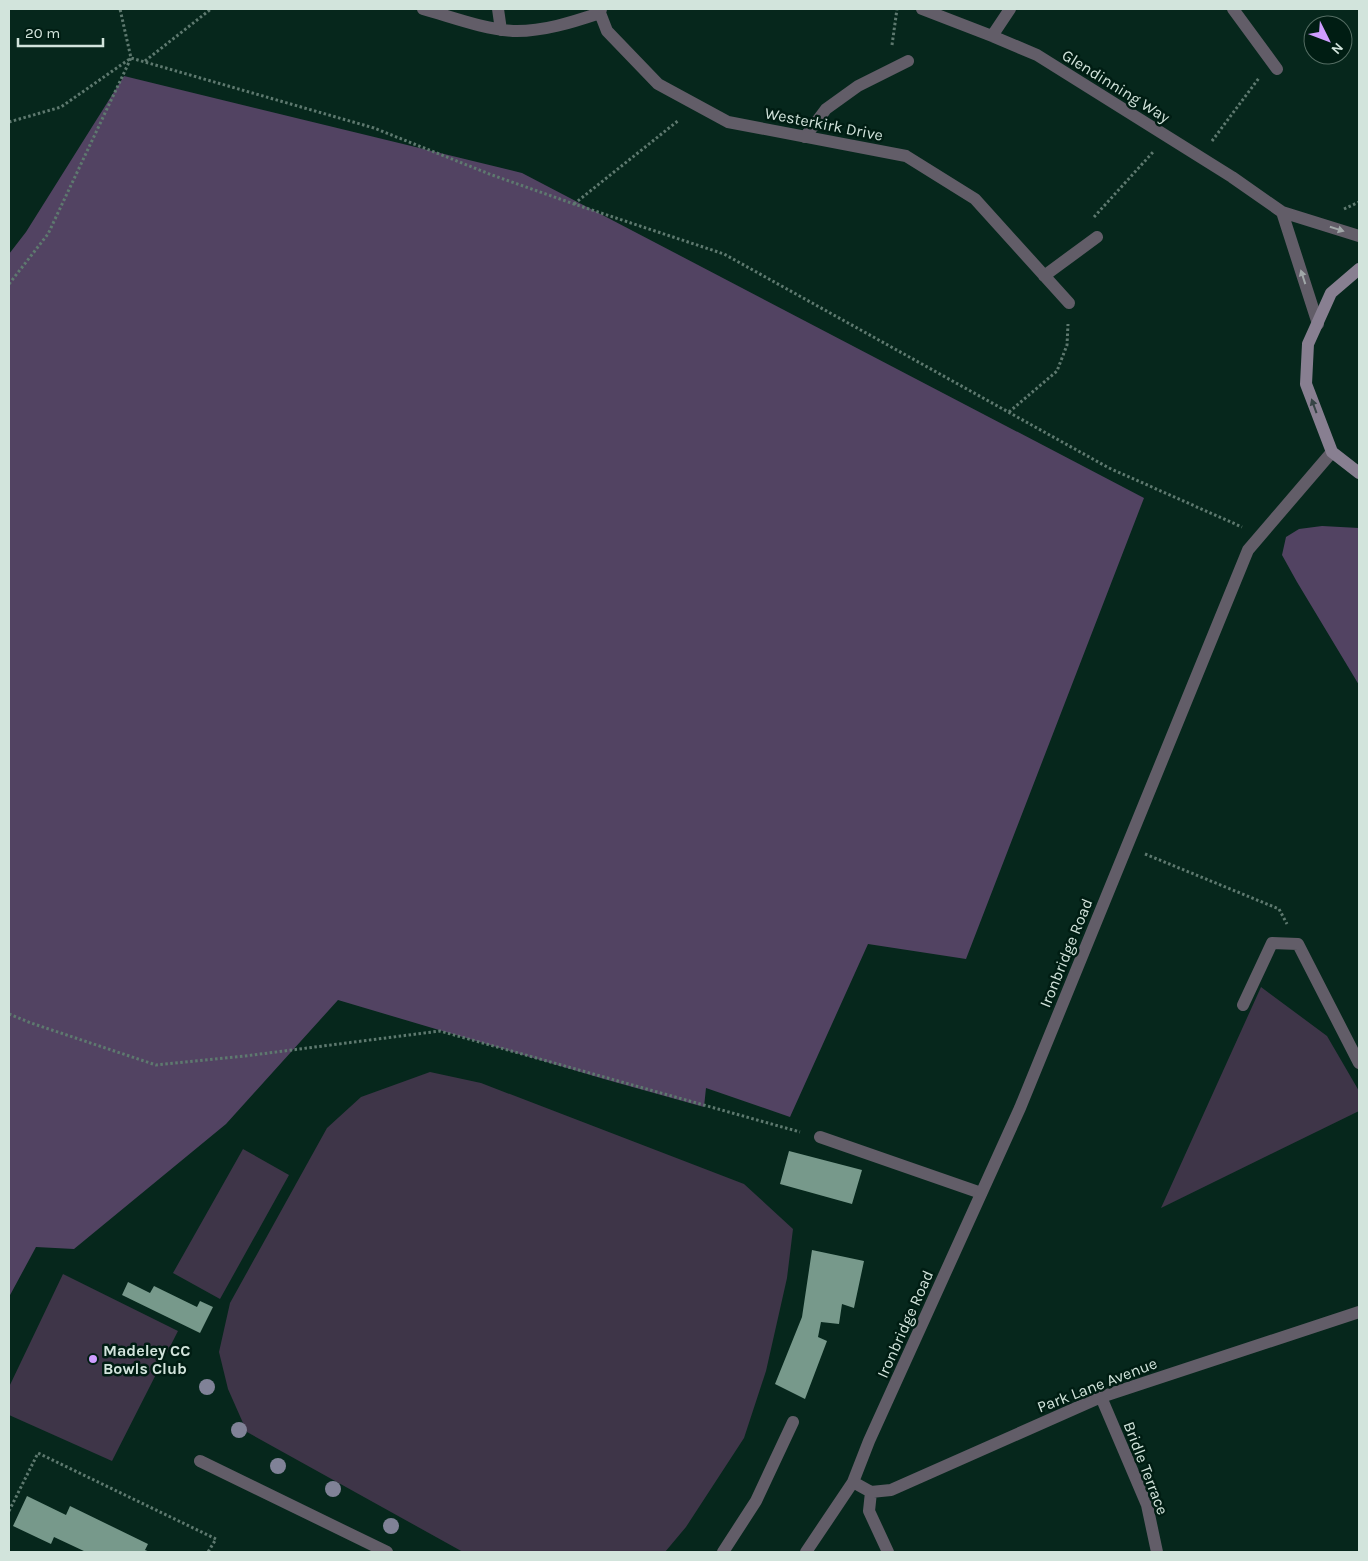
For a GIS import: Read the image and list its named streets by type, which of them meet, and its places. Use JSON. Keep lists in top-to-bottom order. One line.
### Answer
{"streets":{"street":["Glendinning Way","Westerkirk Drive","Ironbridge Road","Park Lane Avenue","Bridle Terrace"]},"crossings":[["Park Lane Avenue","Bridle Terrace"]],"places":["Madeley CC Bowls Club"],"scale_bar":"20 m","north":"bottom right"}
